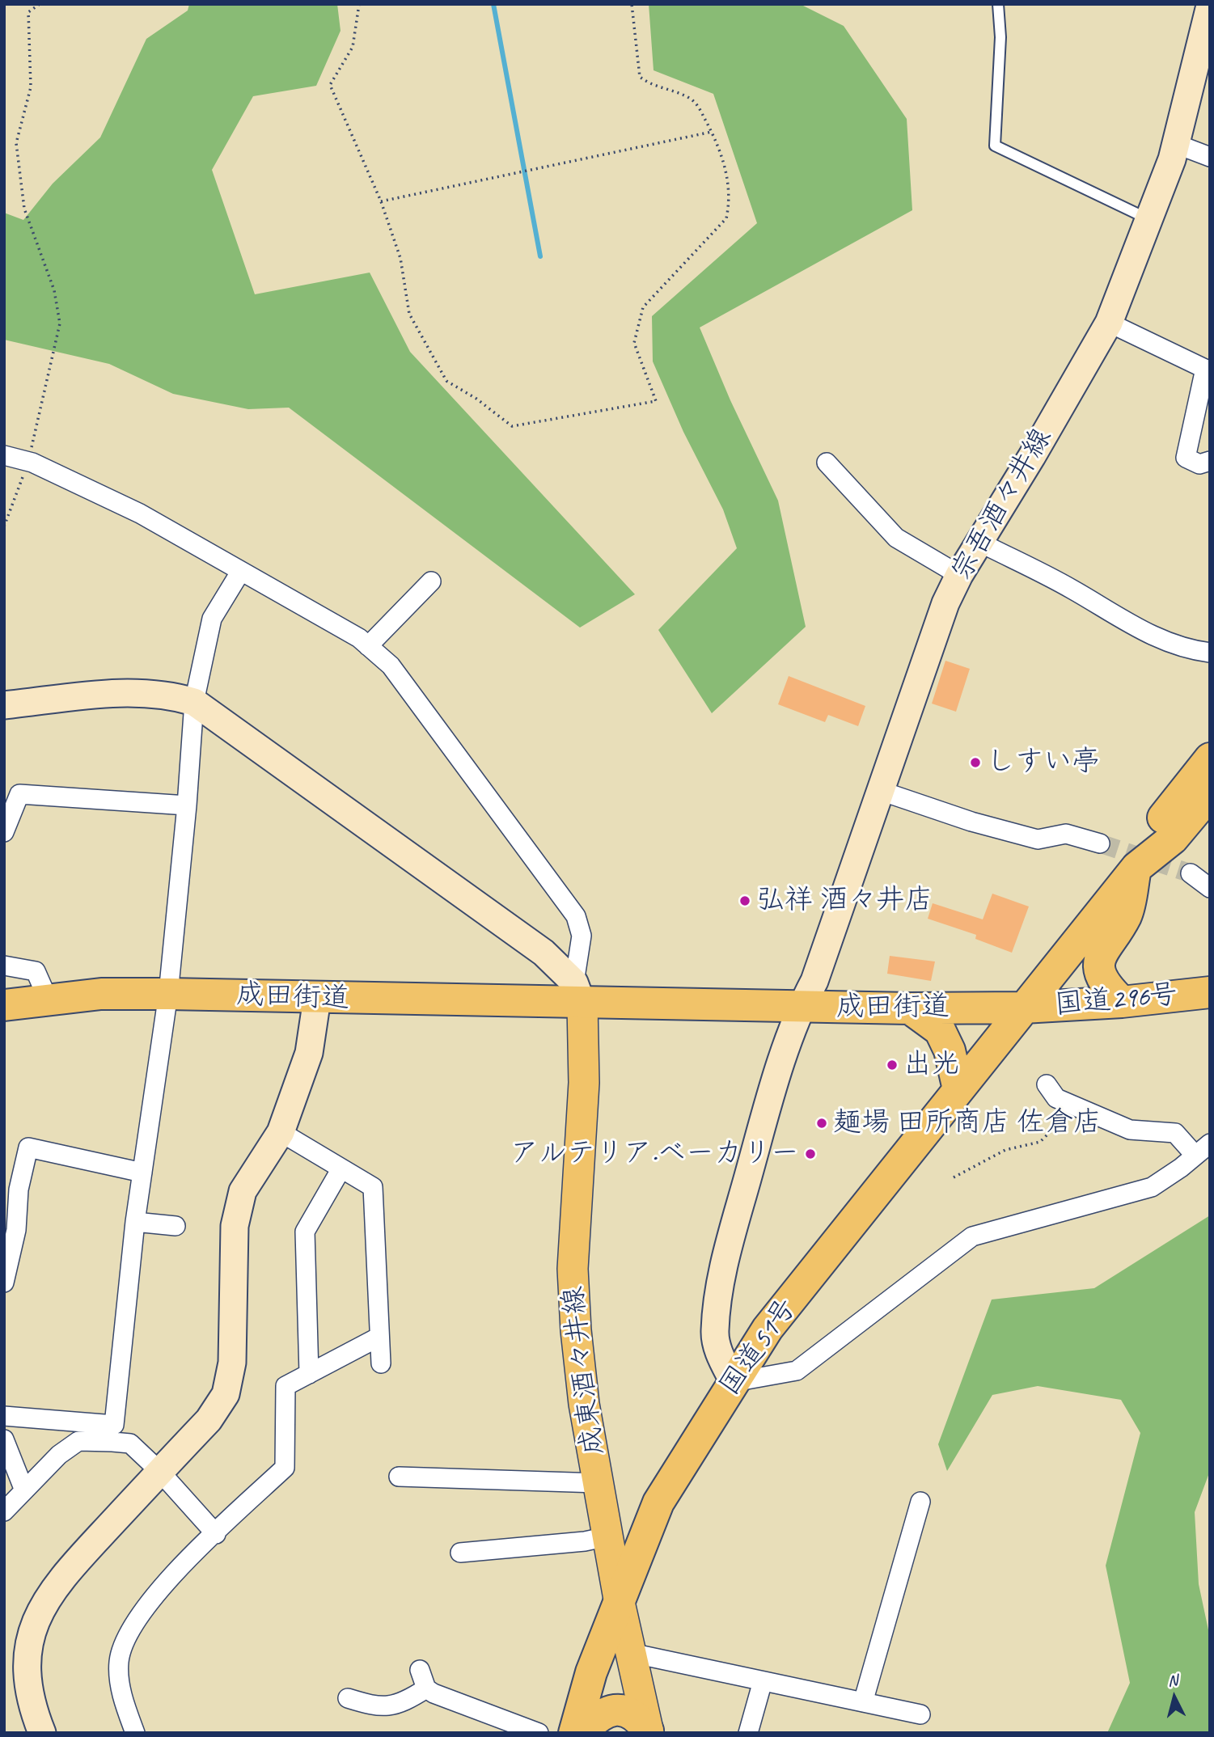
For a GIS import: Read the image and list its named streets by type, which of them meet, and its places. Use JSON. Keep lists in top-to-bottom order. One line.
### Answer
{"streets":{"highway":["成田街道","国道296号","国道51号"],"main road":["成東酒々井線"],"street":["宗吾酒々井線"]},"crossings":[["宗吾酒々井線","成田街道"],["宗吾酒々井線","国道51号"],["成田街道","国道296号"],["成田街道","国道51号"],["成田街道","成東酒々井線"],["国道296号","国道51号"],["国道51号","成東酒々井線"]],"places":["しすい亭","弘祥 酒々井店","出光","麺場 田所商店 佐倉店","アルテリア.ベーカリー"],"north":"top"}
